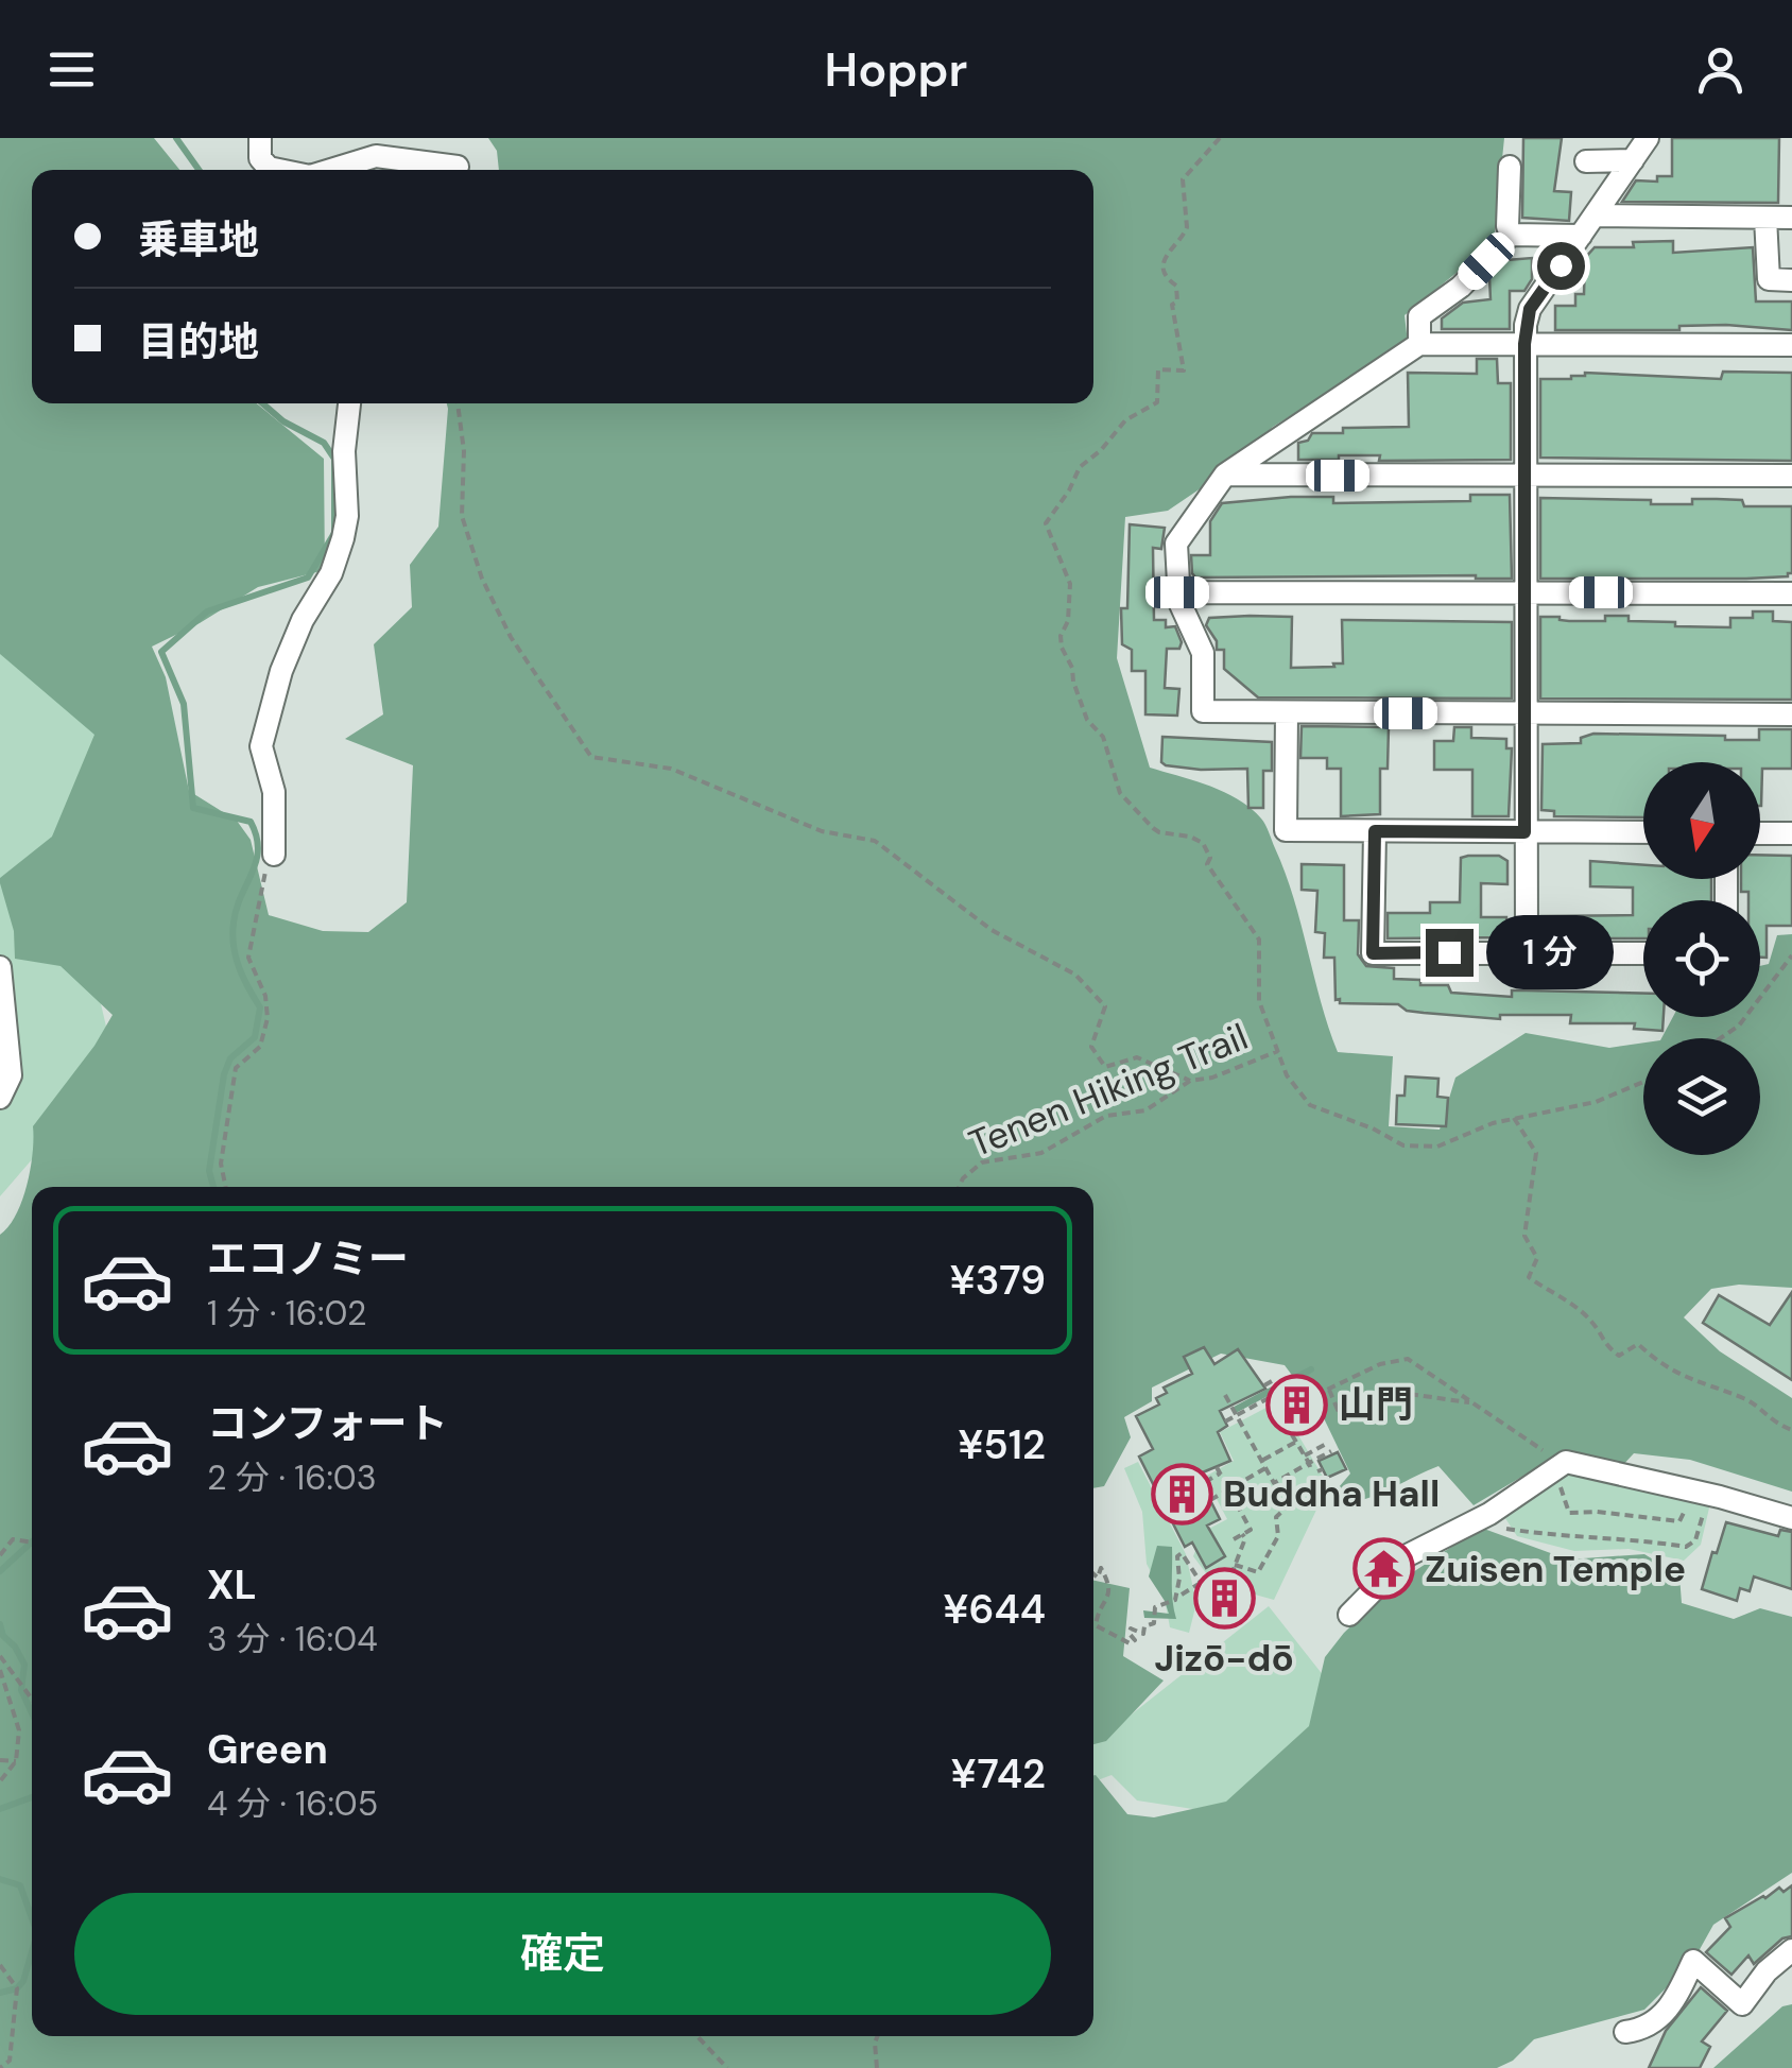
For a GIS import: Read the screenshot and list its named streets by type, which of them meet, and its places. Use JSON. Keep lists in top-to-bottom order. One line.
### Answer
{"streets":{"path":["Tenen Hiking Trail"]},"places":{"building":["山門","Buddha Hall","Jizō-dō"],"temple":["Zuisen Temple"]},"north":"bottom","page":{"header":"Hoppr","banner":["乗車地","目的地"],"bubble":"1 分","list":[{"name":"エコノミー","note":"1 分 · 16:02","value":"¥379"},{"name":"コンフォート","note":"2 分 · 16:03","value":"¥512"},{"name":"XL","note":"3 分 · 16:04","value":"¥644"},{"name":"Green","note":"4 分 · 16:05","value":"¥742"}],"buttons":"確定"}}
